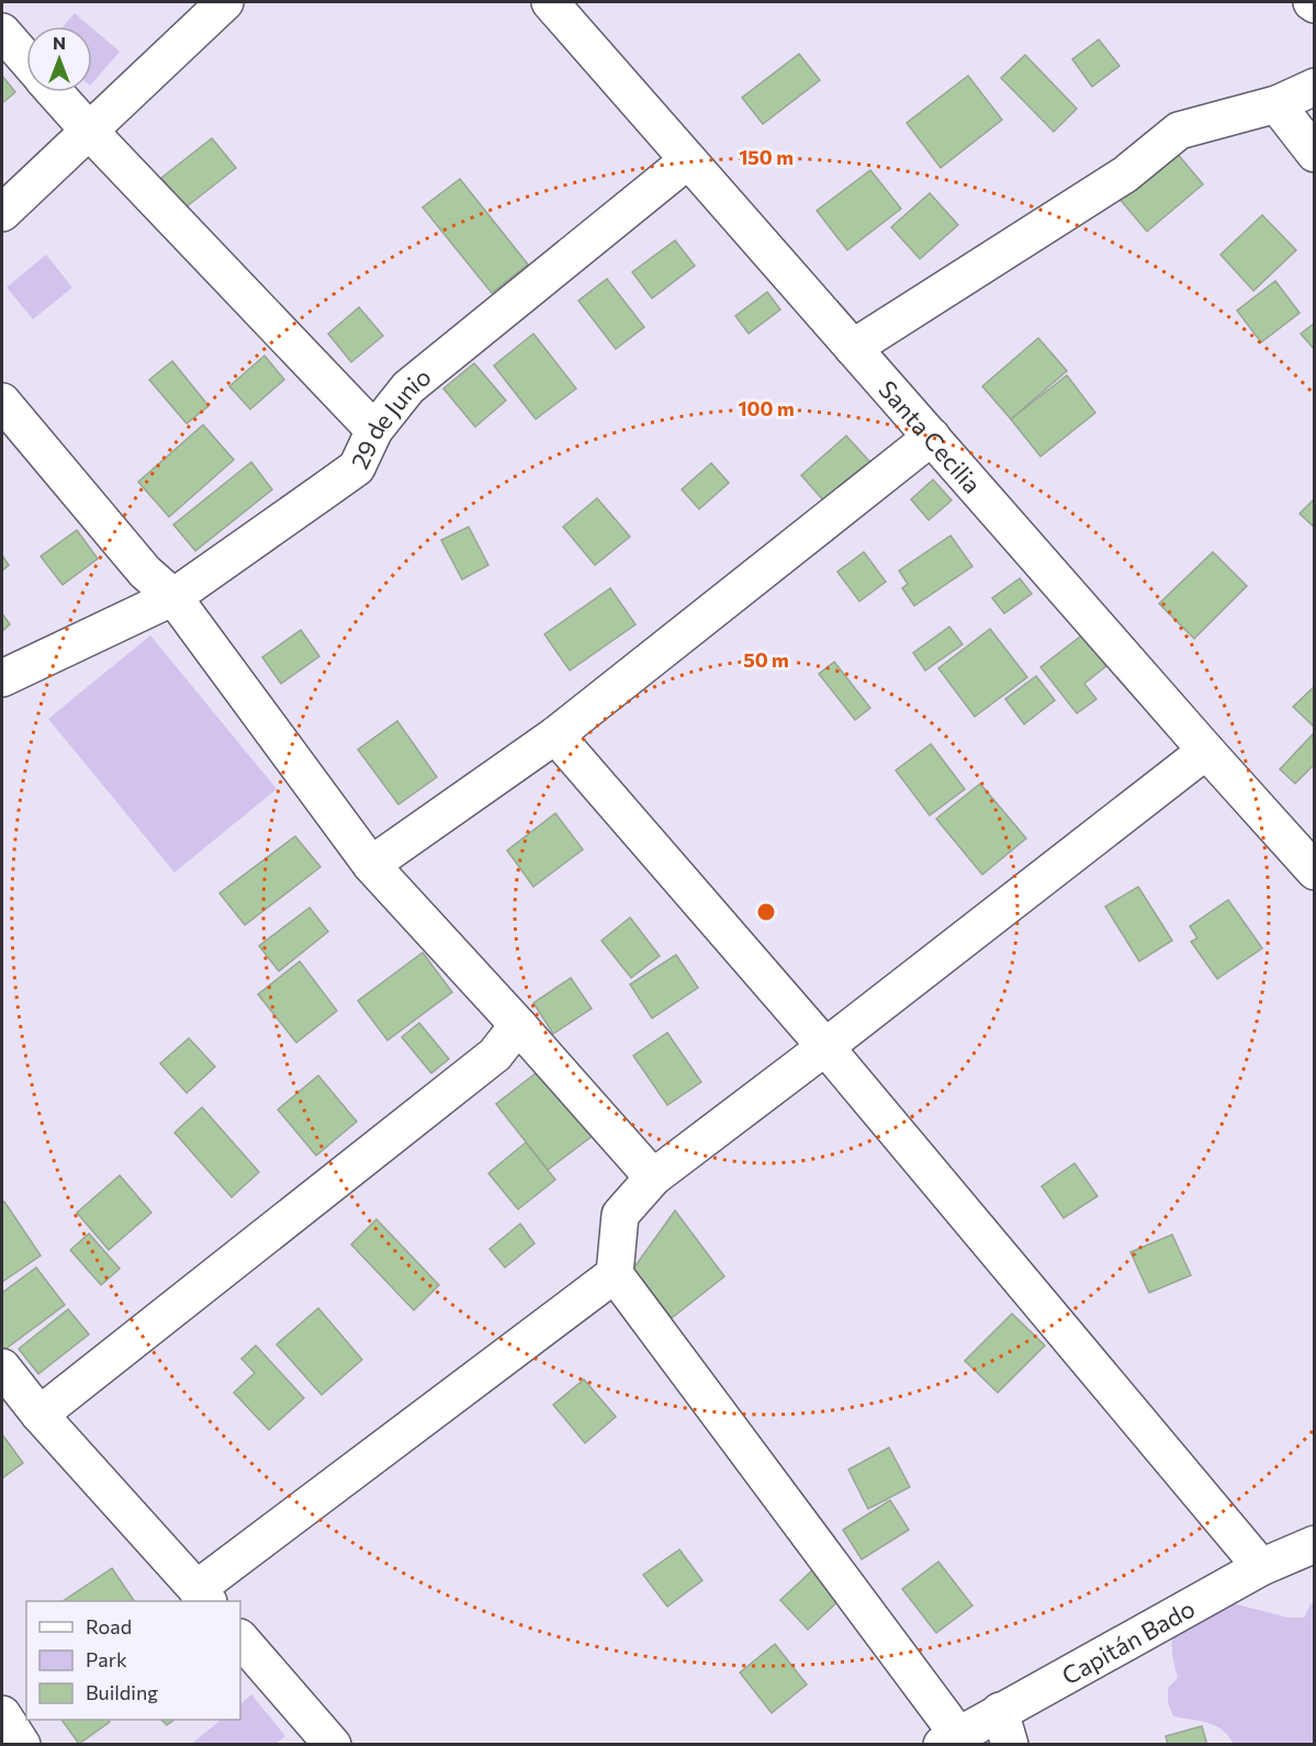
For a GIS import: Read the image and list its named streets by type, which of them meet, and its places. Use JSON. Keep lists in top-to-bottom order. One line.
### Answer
{"streets":{"street":["29 de Junio","Santa Cecilia","Capitán Bado"]},"crossings":[["29 de Junio","Santa Cecilia"]],"legend":["Road","Park","Building"],"north":"top","rings":["150 m","100 m","50 m"]}
